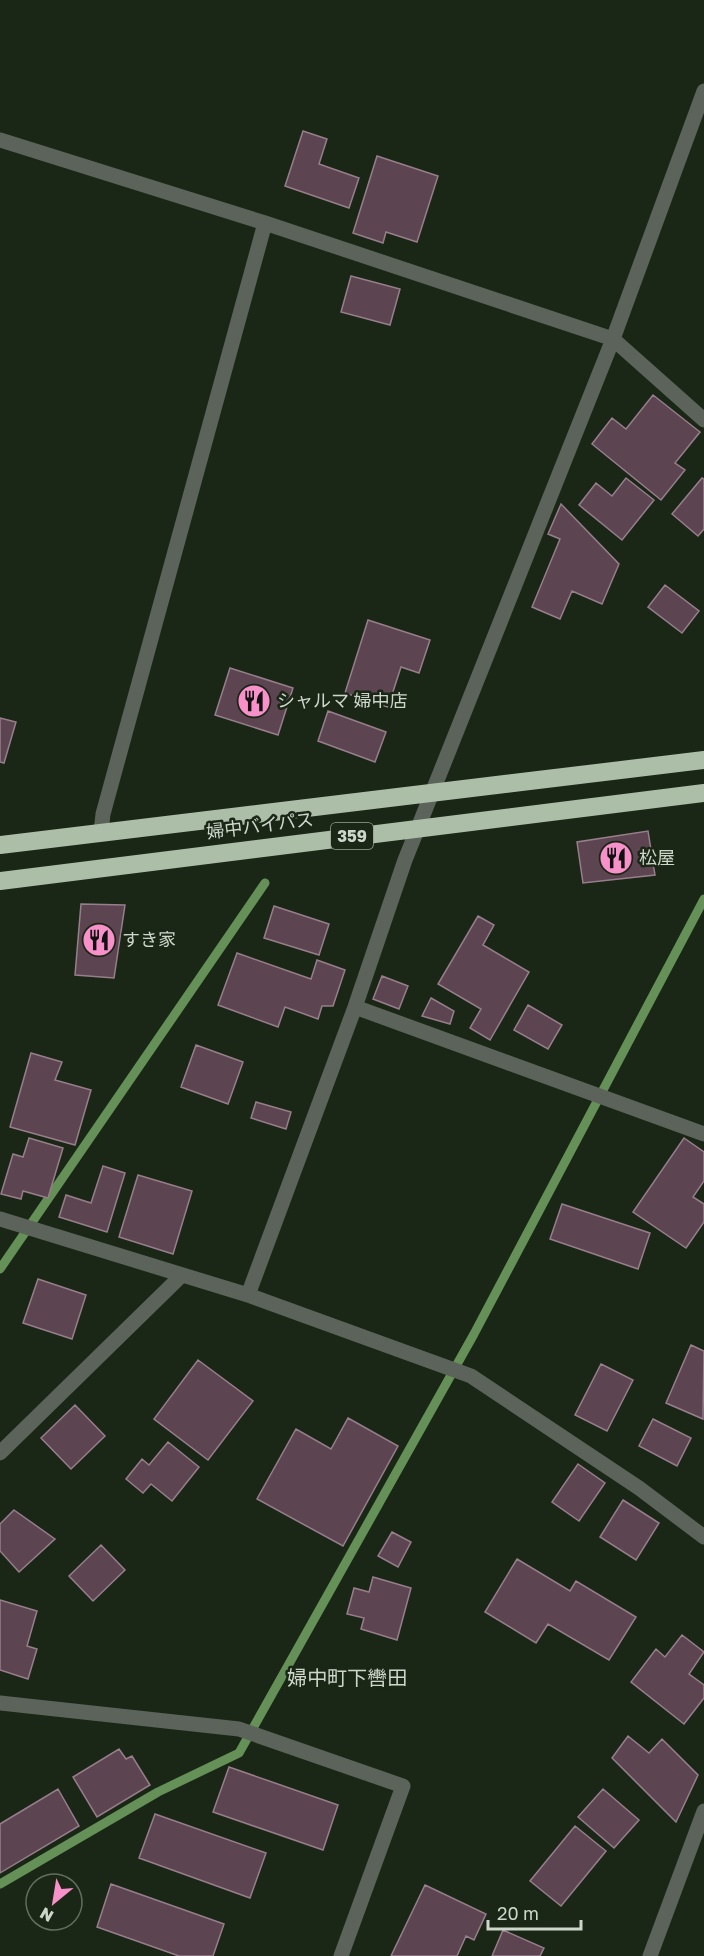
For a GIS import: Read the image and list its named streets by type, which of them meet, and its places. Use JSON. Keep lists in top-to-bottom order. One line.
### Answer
{"streets":{"highway":["婦中バイパス","359"]},"districts":["婦中町下轡田"],"places":{"restaurant":["シャルマ 婦中店","松屋","すき家"]},"scale_bar":"20 m","north":"bottom left"}
